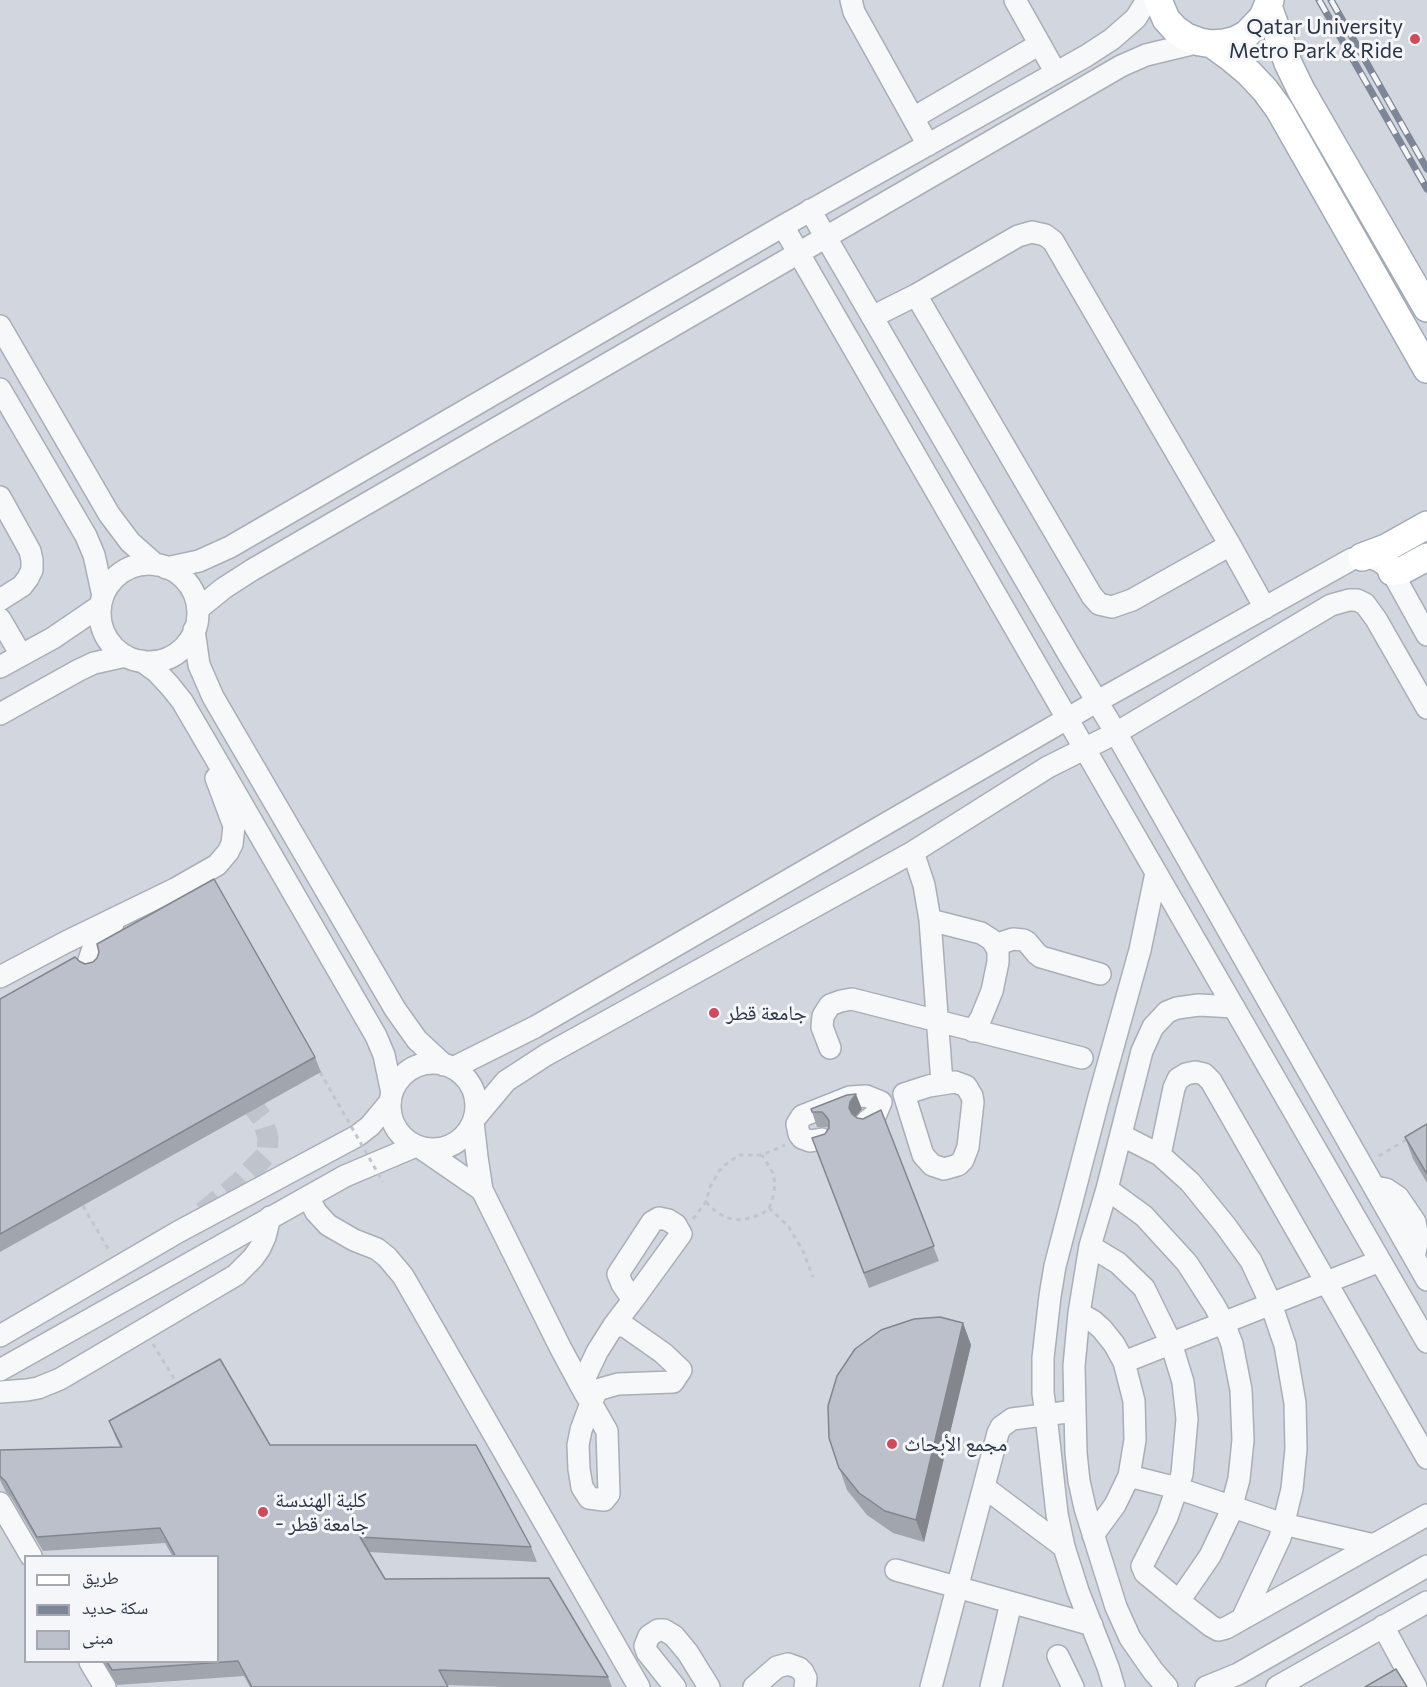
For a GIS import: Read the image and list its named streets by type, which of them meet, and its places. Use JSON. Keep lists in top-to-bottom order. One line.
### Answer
{"places":["Qatar University Metro Park & Ride","جامعة قطر","مجمع الأبحاث","كلية الهندسة - جامعة قطر"],"legend":["طريق","سكة حديد","مبنى"]}
